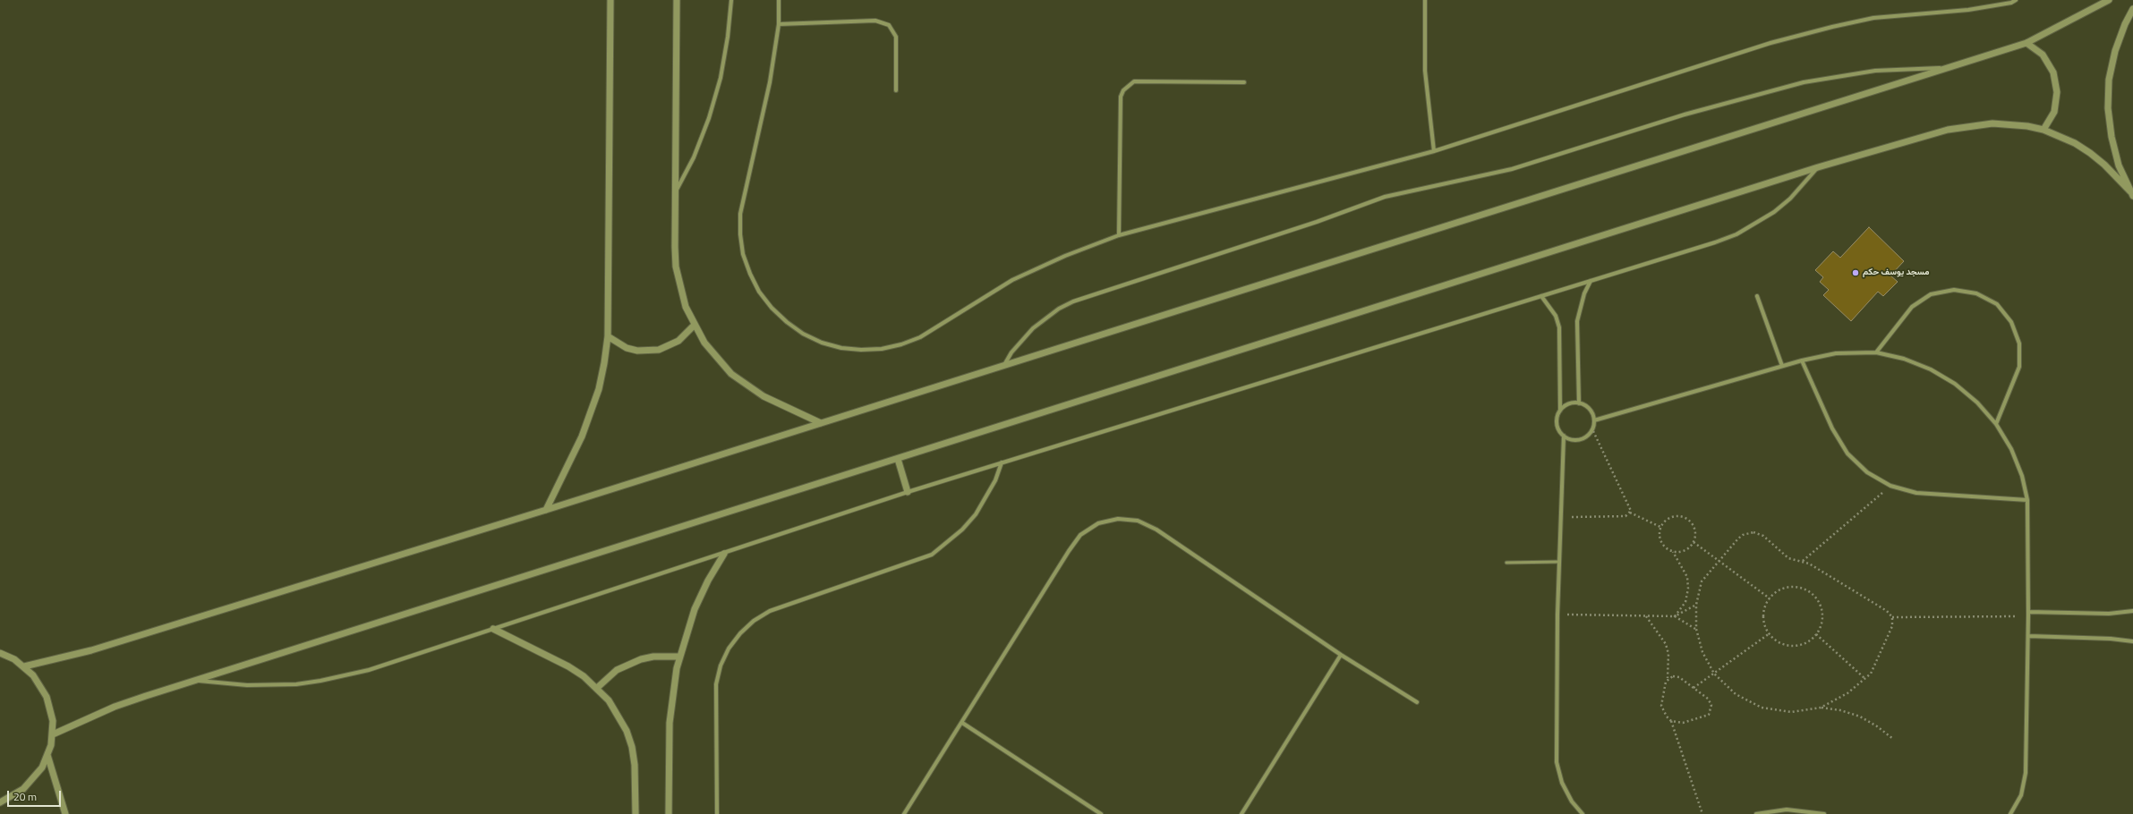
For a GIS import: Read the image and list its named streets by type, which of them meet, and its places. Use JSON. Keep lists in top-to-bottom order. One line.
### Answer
{"places":["مسجد يوسف حكم"],"scale_bar":"20 m"}
